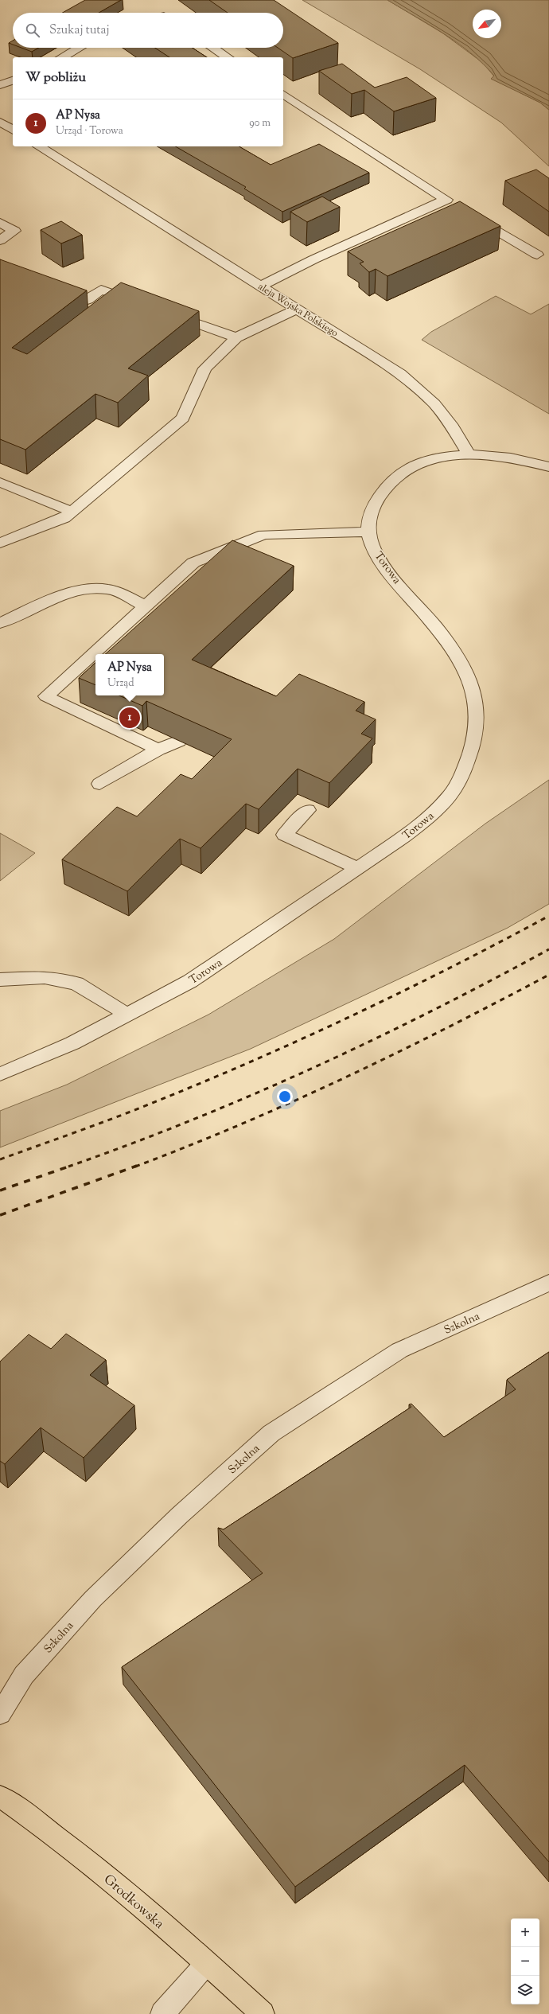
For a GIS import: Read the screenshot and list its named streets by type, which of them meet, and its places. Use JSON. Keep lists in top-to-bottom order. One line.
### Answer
{"streets":{"main road":["Grodkowska"],"street":["aleja Wojska Polskiego","Torowa","Szkolna"]},"crossings":[["aleja Wojska Polskiego","Torowa"]],"north":"bottom left","page":{"search":"Szukaj tutaj","heading":"W pobliżu","list":[{"mark":"1","name":"AP Nysa","note":"Urząd · Torowa","value":"90 m"}],"popup":["AP Nysa","Urząd"],"pins":"1","map_buttons":["+","−"]}}
